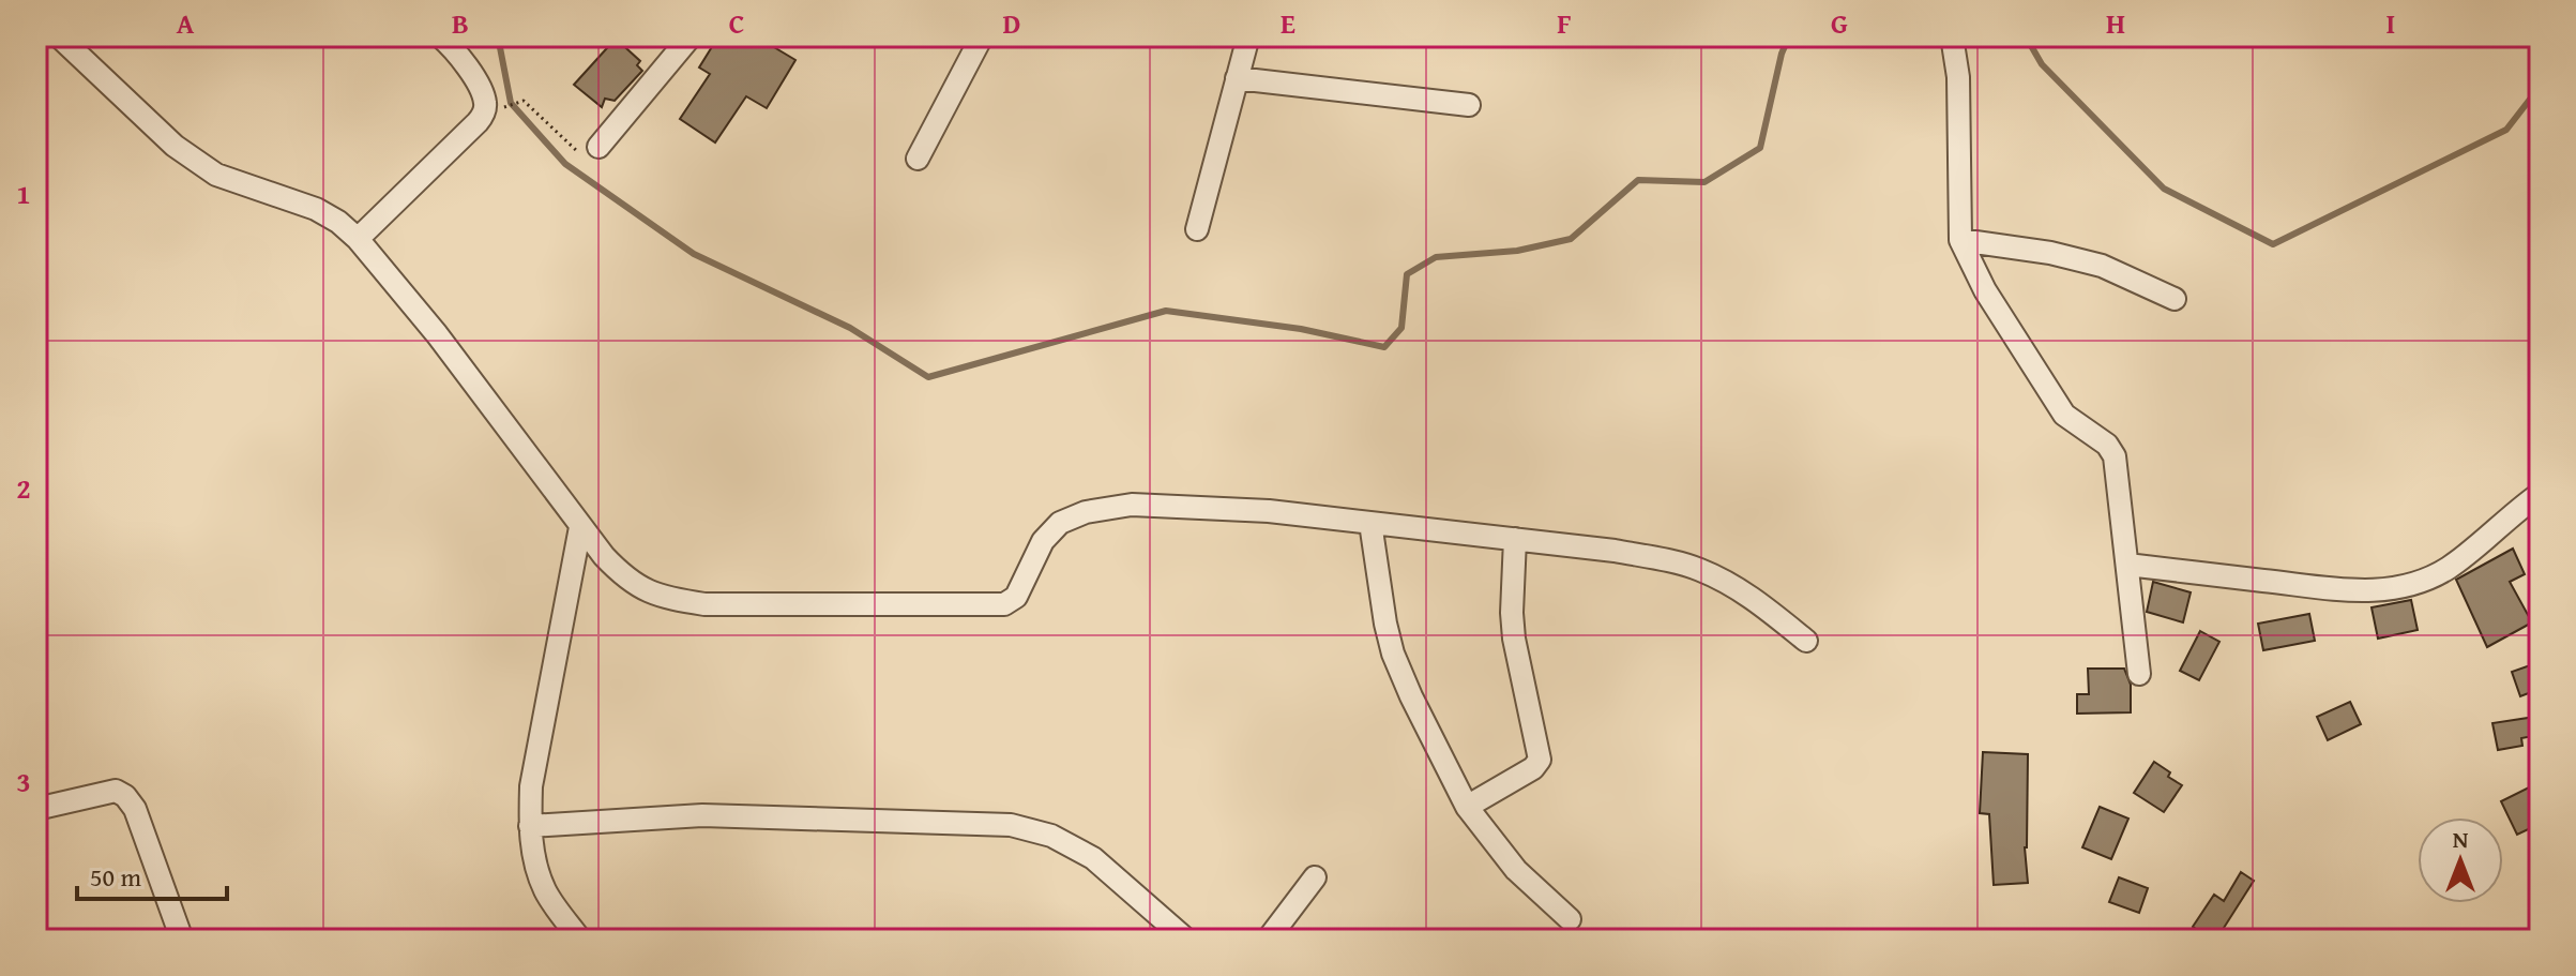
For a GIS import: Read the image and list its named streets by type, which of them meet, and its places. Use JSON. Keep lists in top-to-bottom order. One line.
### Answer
{"scale_bar":"50 m","north":"top","grid":{"columns":["A","B","C","D","E","F","G","H","I"],"rows":["1","2","3"]}}
